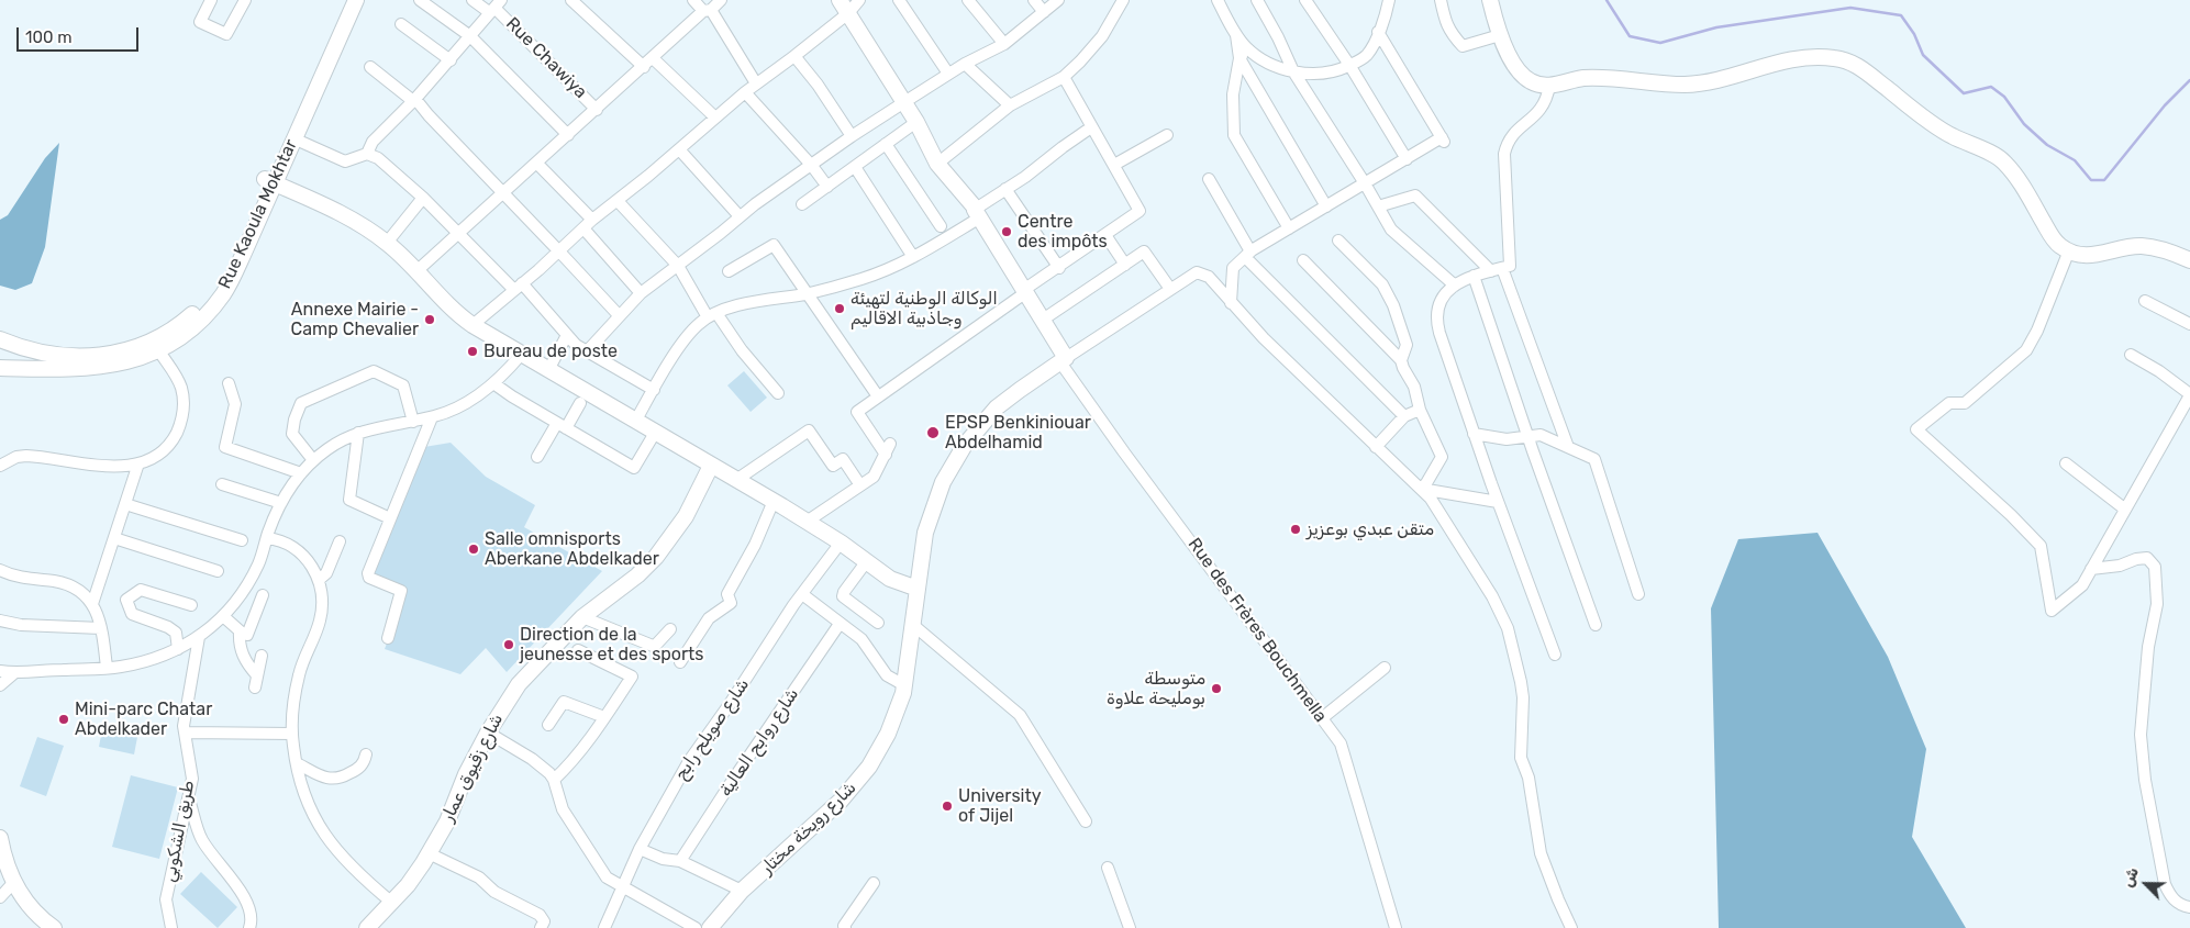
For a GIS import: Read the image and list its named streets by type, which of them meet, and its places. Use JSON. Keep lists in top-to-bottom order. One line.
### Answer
{"streets":{"main road":["Rue Kaoula Mokhtar","شارع زقيوق عمار","شارع رويخة مختار"],"street":["Rue Chawiya","Rue des Frères Bouchmella","شارع صويلح رابح","شارع روابح العالية","طريق الشكوبي"]},"crossings":[["Rue des Frères Bouchmella","شارع رويخة مختار"]],"places":["Centre des impôts","الوكالة الوطنية لتهيئة وجاذبية الاقاليم","Annexe Mairie - Camp Chevalier","Bureau de poste","EPSP Benkiniouar Abdelhamid","متقن عبدي بوعزيز","Salle omnisports Aberkane Abdelkader","Direction de la jeunesse et des sports","متوسطة بومليحة علاوة","Mini-parc Chatar Abdelkader","University of Jijel"],"scale_bar":"100 m","north":"top left"}
